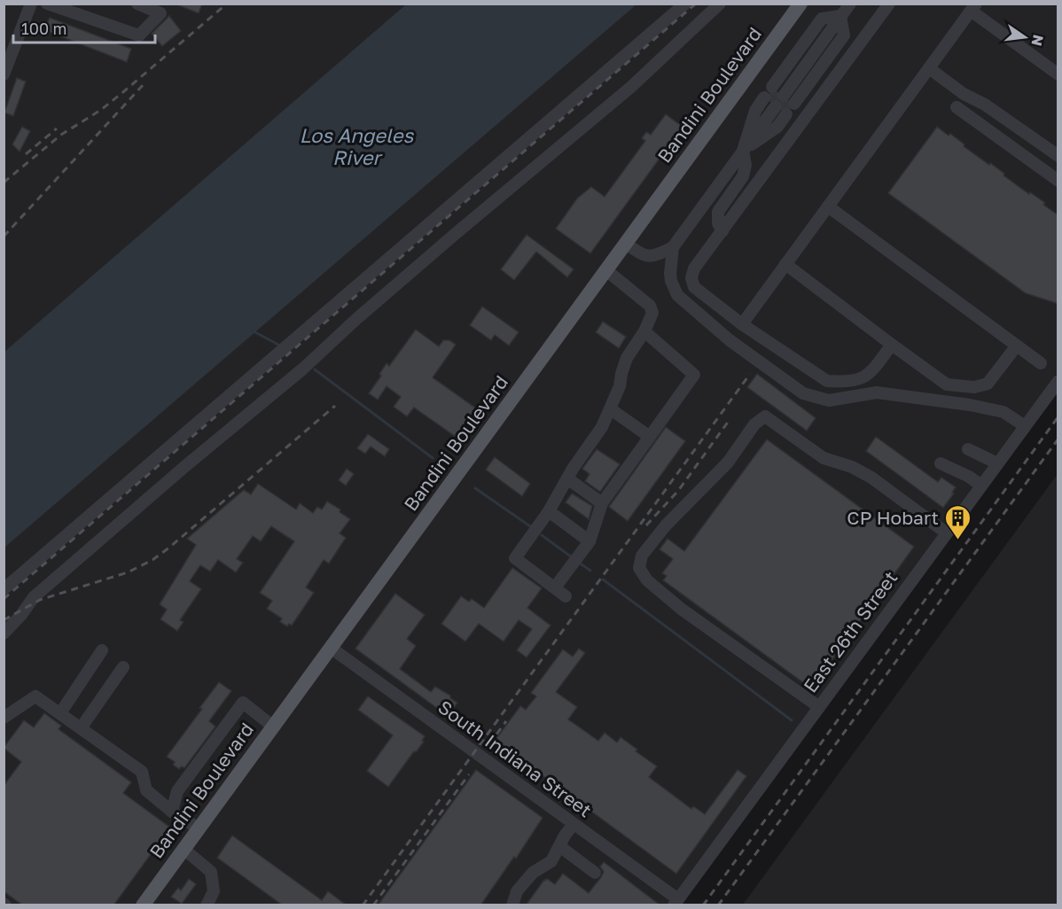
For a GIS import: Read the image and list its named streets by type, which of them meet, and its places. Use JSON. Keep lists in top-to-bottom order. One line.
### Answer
{"streets":{"main road":["Bandini Boulevard"],"street":["East 26th Street","South Indiana Street"]},"crossings":[["Bandini Boulevard","South Indiana Street"],["East 26th Street","South Indiana Street"]],"water":["Los Angeles River"],"places":{"building":["CP Hobart"]},"scale_bar":"100 m","north":"right"}
